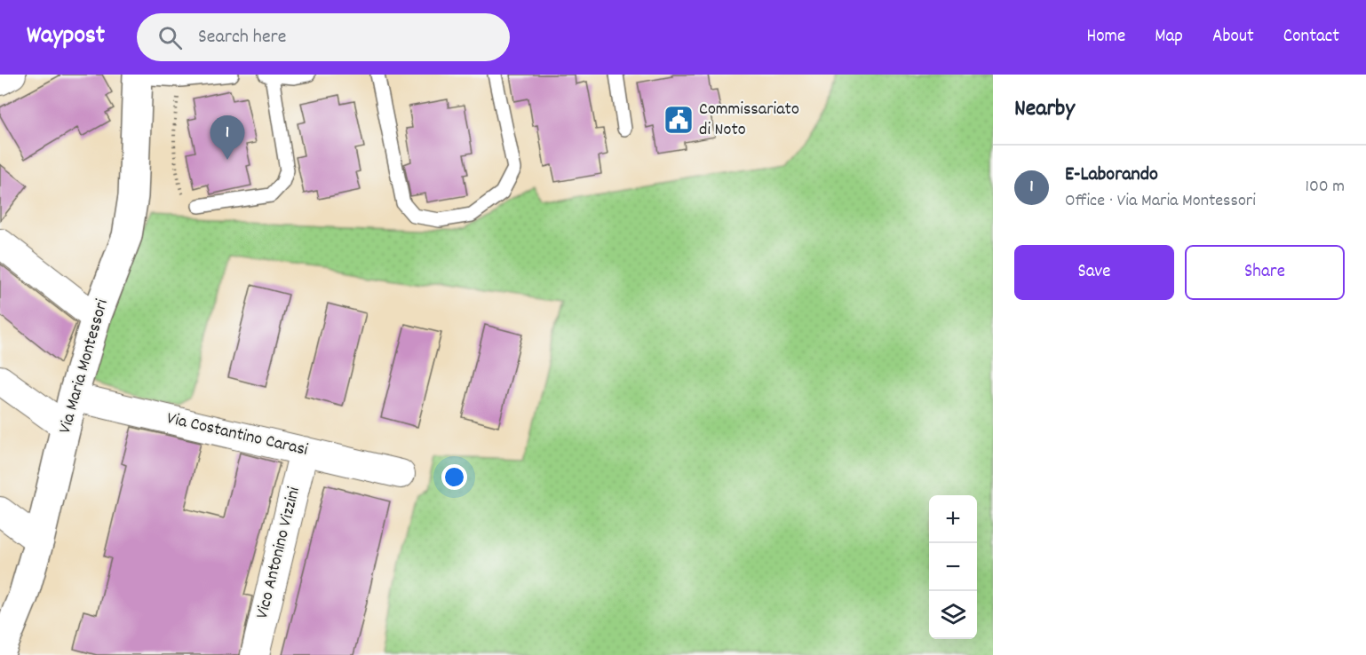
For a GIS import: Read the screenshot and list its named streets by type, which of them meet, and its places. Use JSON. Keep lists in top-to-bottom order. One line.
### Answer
{"streets":{"street":["Via Maria Montessori","Via Costantino Carasi","Vico Antonino Vizzini"]},"crossings":[["Via Maria Montessori","Via Costantino Carasi"],["Via Costantino Carasi","Vico Antonino Vizzini"]],"places":{"public building":["Commissariato di Noto"]},"page":{"header":"Waypost","search":"Search here","nav":["Home","Map","About","Contact"],"heading":"Nearby","pins":"1","list":[{"mark":"1","name":"E-Laborando","note":"Office · Via Maria Montessori","value":"100 m"}],"buttons":["Save","Share"],"map_buttons":["+","−"]}}
